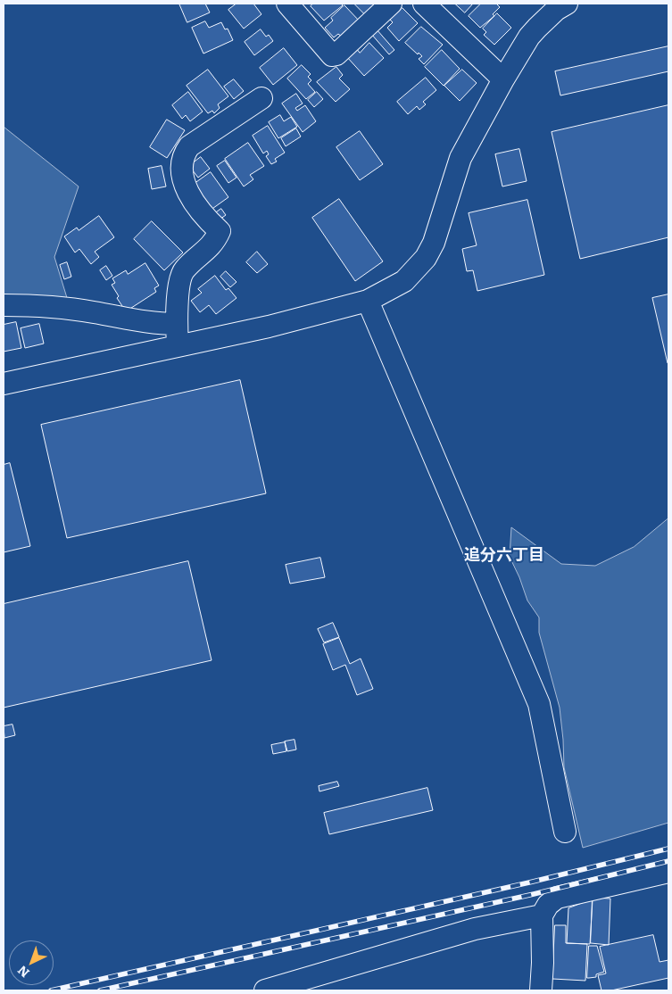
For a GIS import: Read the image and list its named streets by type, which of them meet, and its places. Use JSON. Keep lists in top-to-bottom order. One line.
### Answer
{"districts":["追分六丁目"],"north":"bottom left"}
